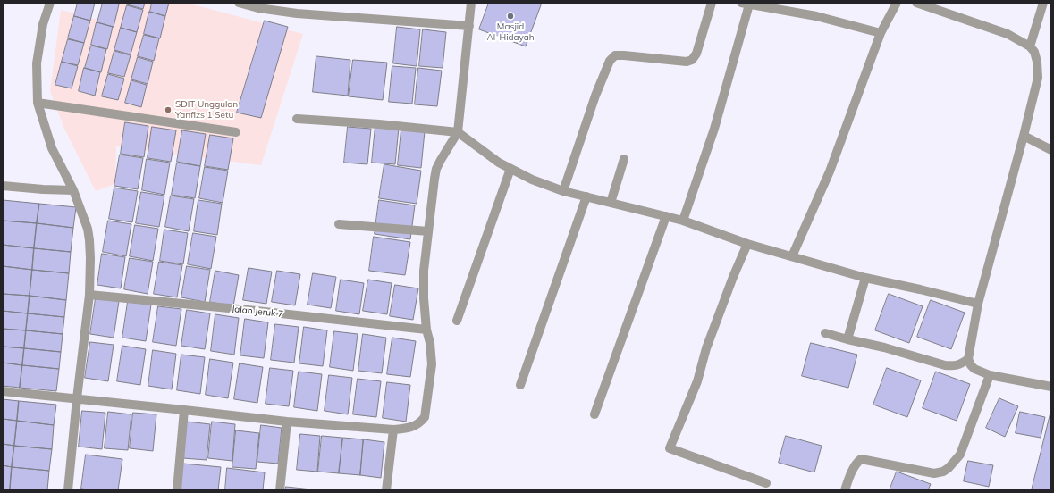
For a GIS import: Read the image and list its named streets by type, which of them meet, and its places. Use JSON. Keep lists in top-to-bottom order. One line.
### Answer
{"streets":{"street":["Jalan Jeruk 7"]},"places":["Masjid Al-Hidayah","SDIT Unggulan Yanfizs 1 Setu"]}
